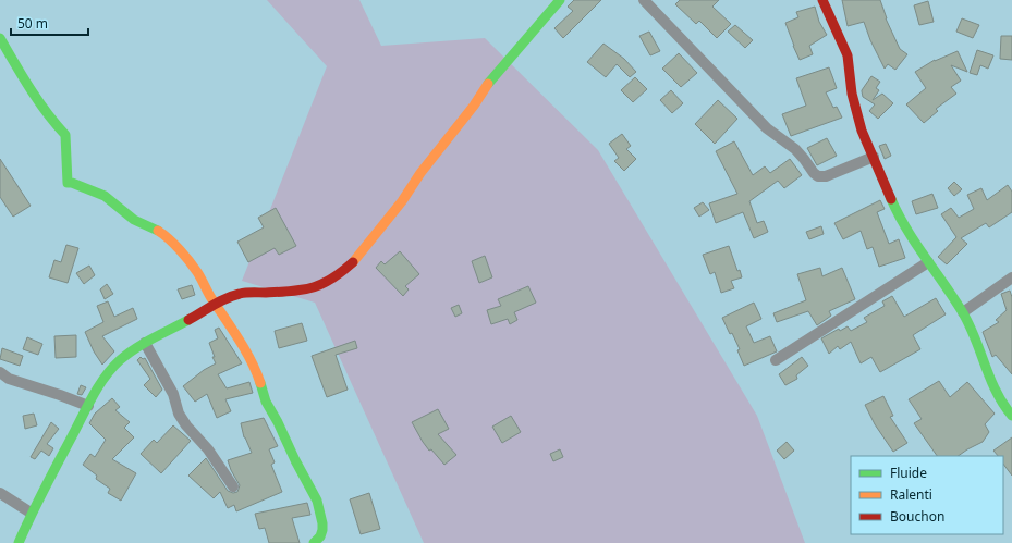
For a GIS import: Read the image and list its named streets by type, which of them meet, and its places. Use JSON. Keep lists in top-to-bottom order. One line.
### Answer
{"legend":["Fluide","Ralenti","Bouchon"],"scale_bar":"50 m"}
